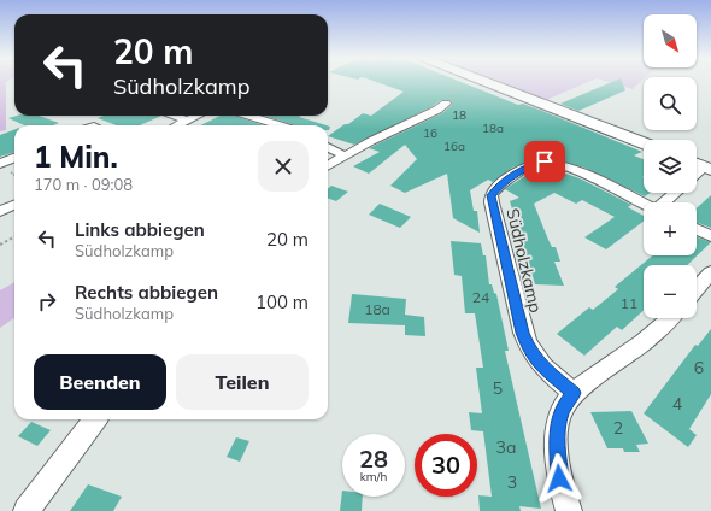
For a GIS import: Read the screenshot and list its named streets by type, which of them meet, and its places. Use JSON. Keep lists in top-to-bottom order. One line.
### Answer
{"streets":{"street":["Südholzkamp"]},"house_numbers":["18","18a","16","16a","24","11","18a","6","5","4","2","3a","3"],"north":"bottom right","page":{"map_buttons":["+","−"],"turn":["20 m","Südholzkamp"],"heading":["1 Min.","170 m · 09:08"],"list":[{"name":"Links abbiegen","note":"Südholzkamp","value":"20 m"},{"name":"Rechts abbiegen","note":"Südholzkamp","value":"100 m"}],"buttons":["Beenden","Teilen"],"speed":"28 km/h","limit":"30"}}
